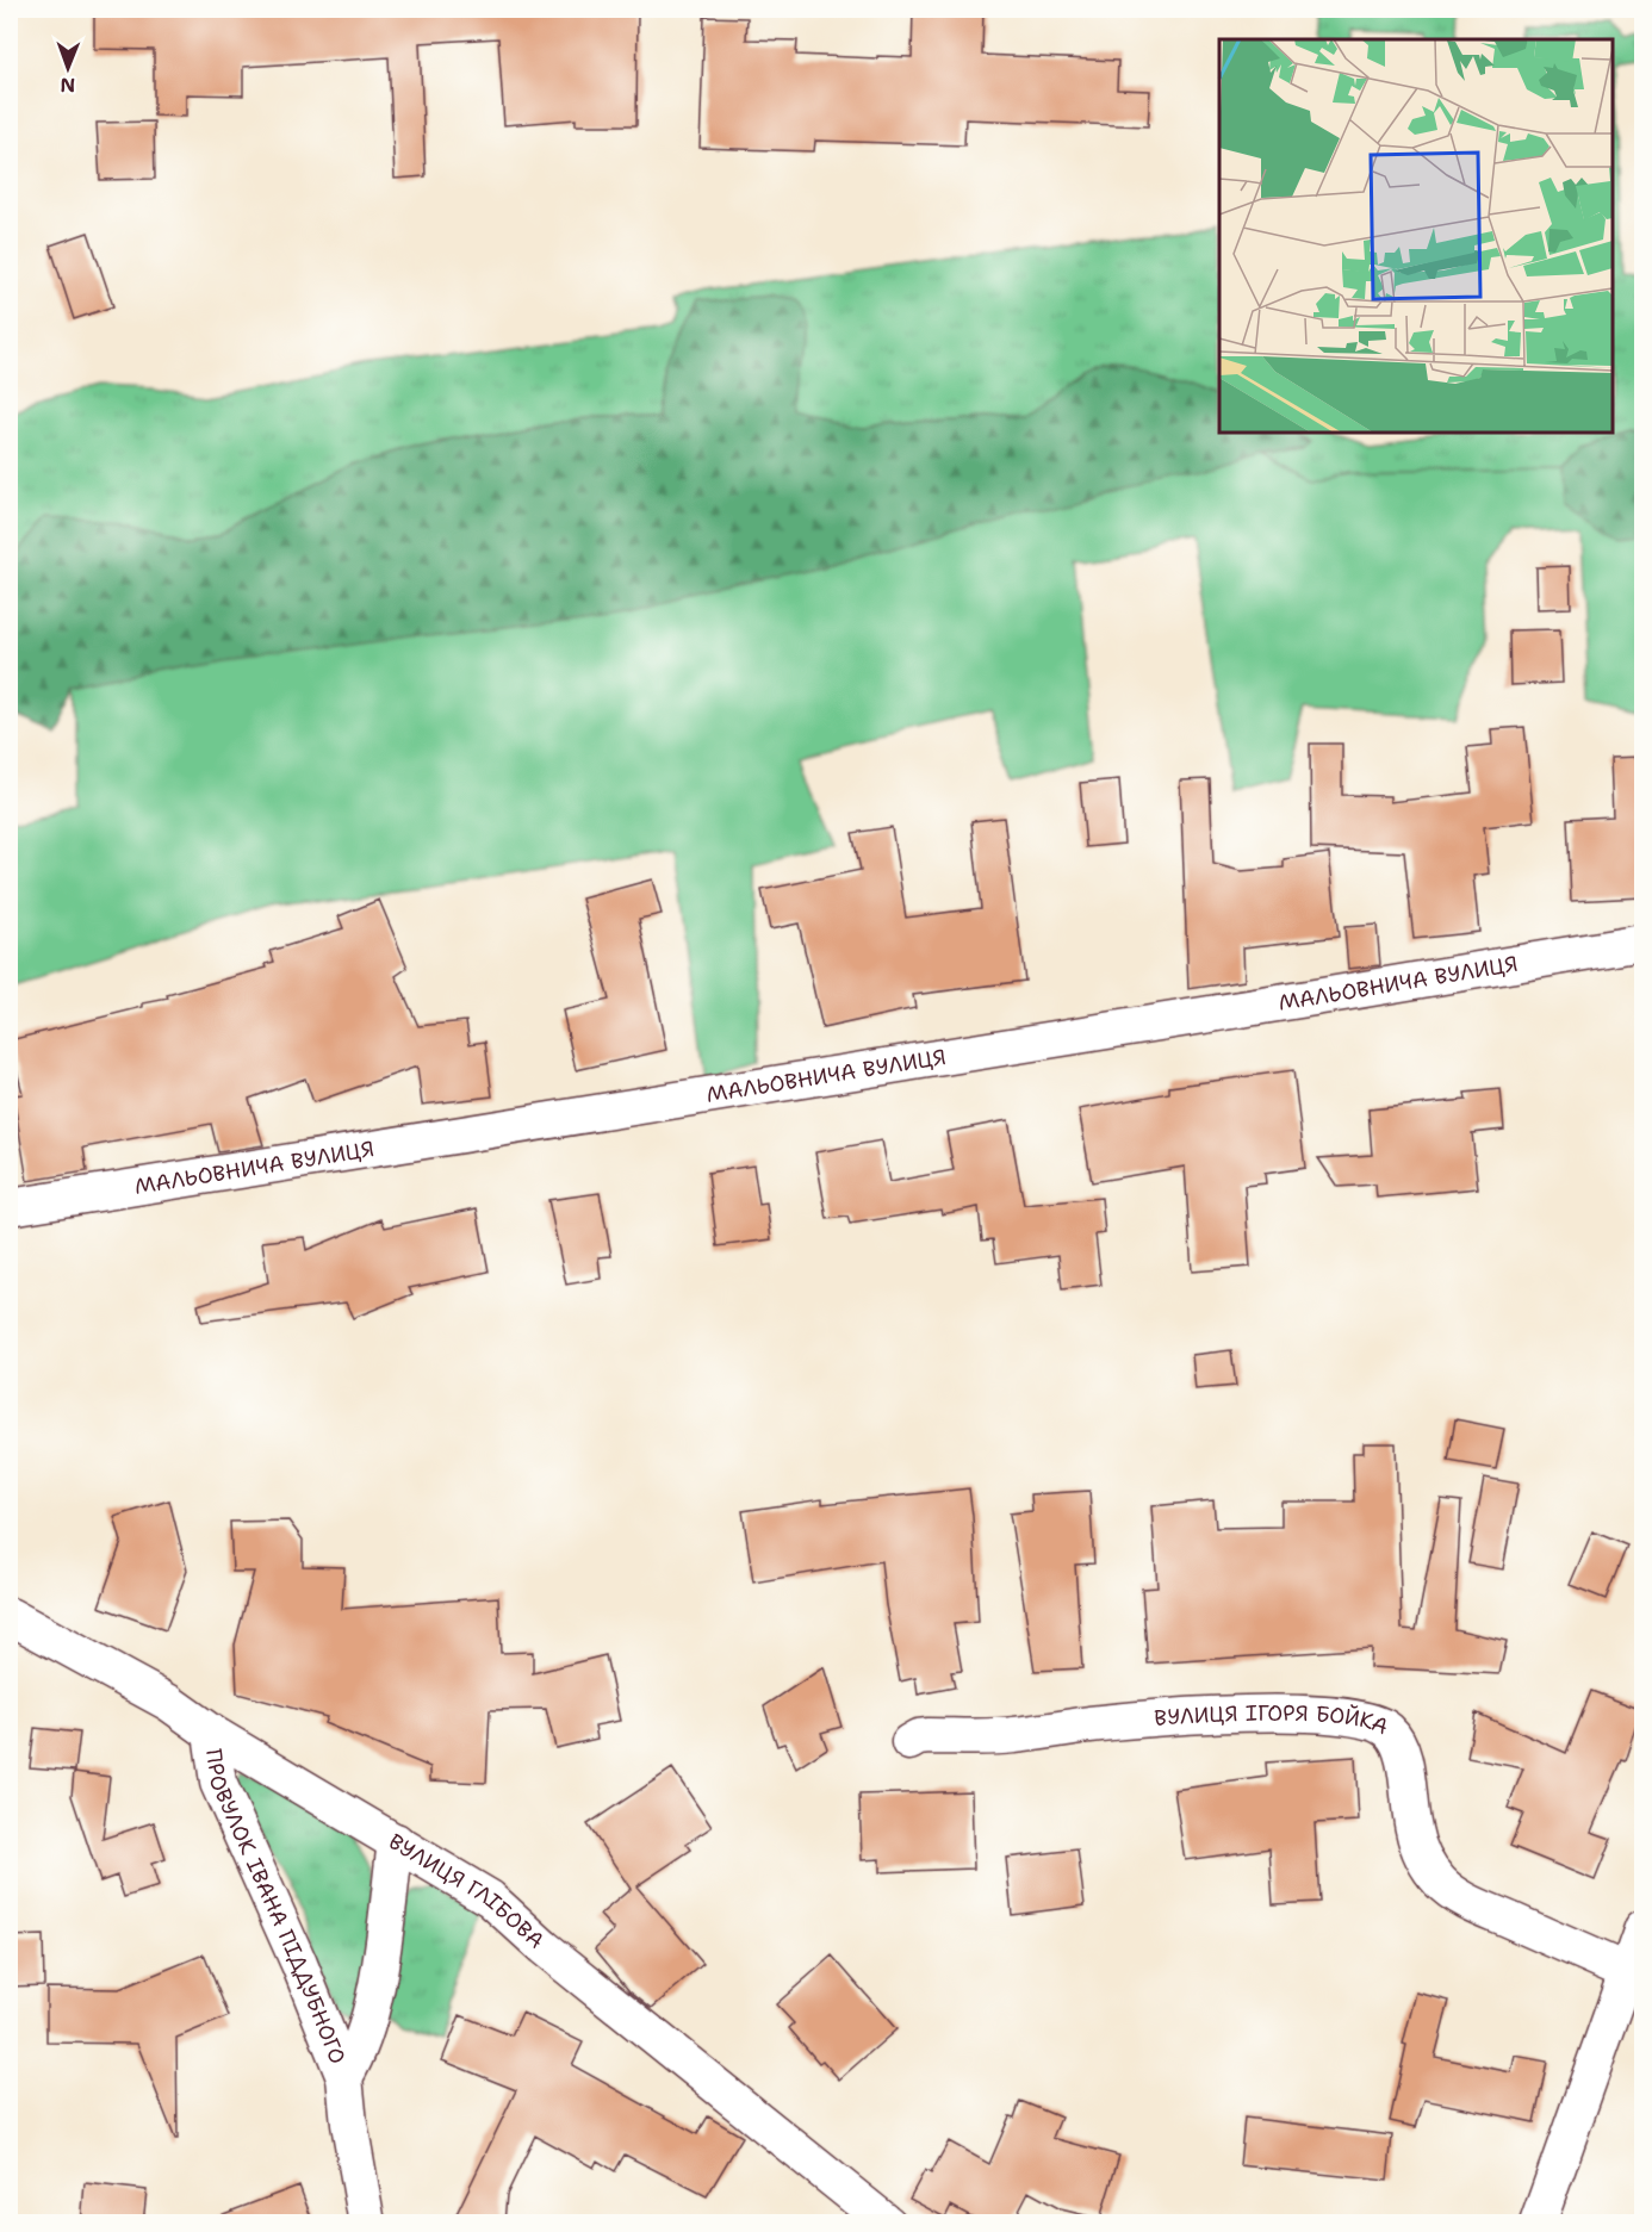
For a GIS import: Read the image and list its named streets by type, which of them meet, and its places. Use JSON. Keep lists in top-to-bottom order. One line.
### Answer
{"streets":{"street":["МАЛЬОВНИЧА ВУЛИЦЯ","ВУЛИЦЯ ІГОРЯ БОЙКА","ВУЛИЦЯ ГЛІБОВА","ПРОВУЛОК ІВАНА ПІДДУБНОГО"]},"crossings":[["ВУЛИЦЯ ГЛІБОВА","ПРОВУЛОК ІВАНА ПІДДУБНОГО"]],"north":"bottom"}
